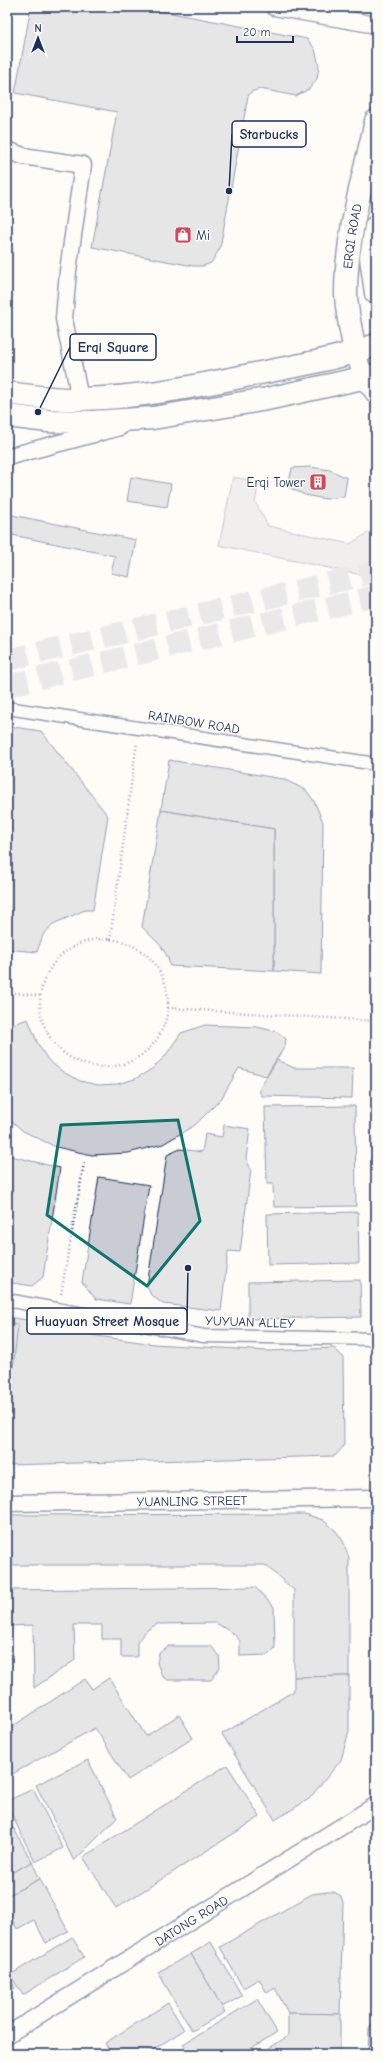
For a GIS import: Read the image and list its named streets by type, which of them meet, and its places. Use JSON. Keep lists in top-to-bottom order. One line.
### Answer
{"streets":{"main road":["ERQI ROAD"],"street":["RAINBOW ROAD","YUYUAN ALLEY","YUANLING STREET","DATONG ROAD"]},"places":{"other":["Starbucks","Erqi Square","Huayuan Street Mosque"],"shop":["Mi"],"building":["Erqi Tower"]},"scale_bar":"20 m","north":"top"}
